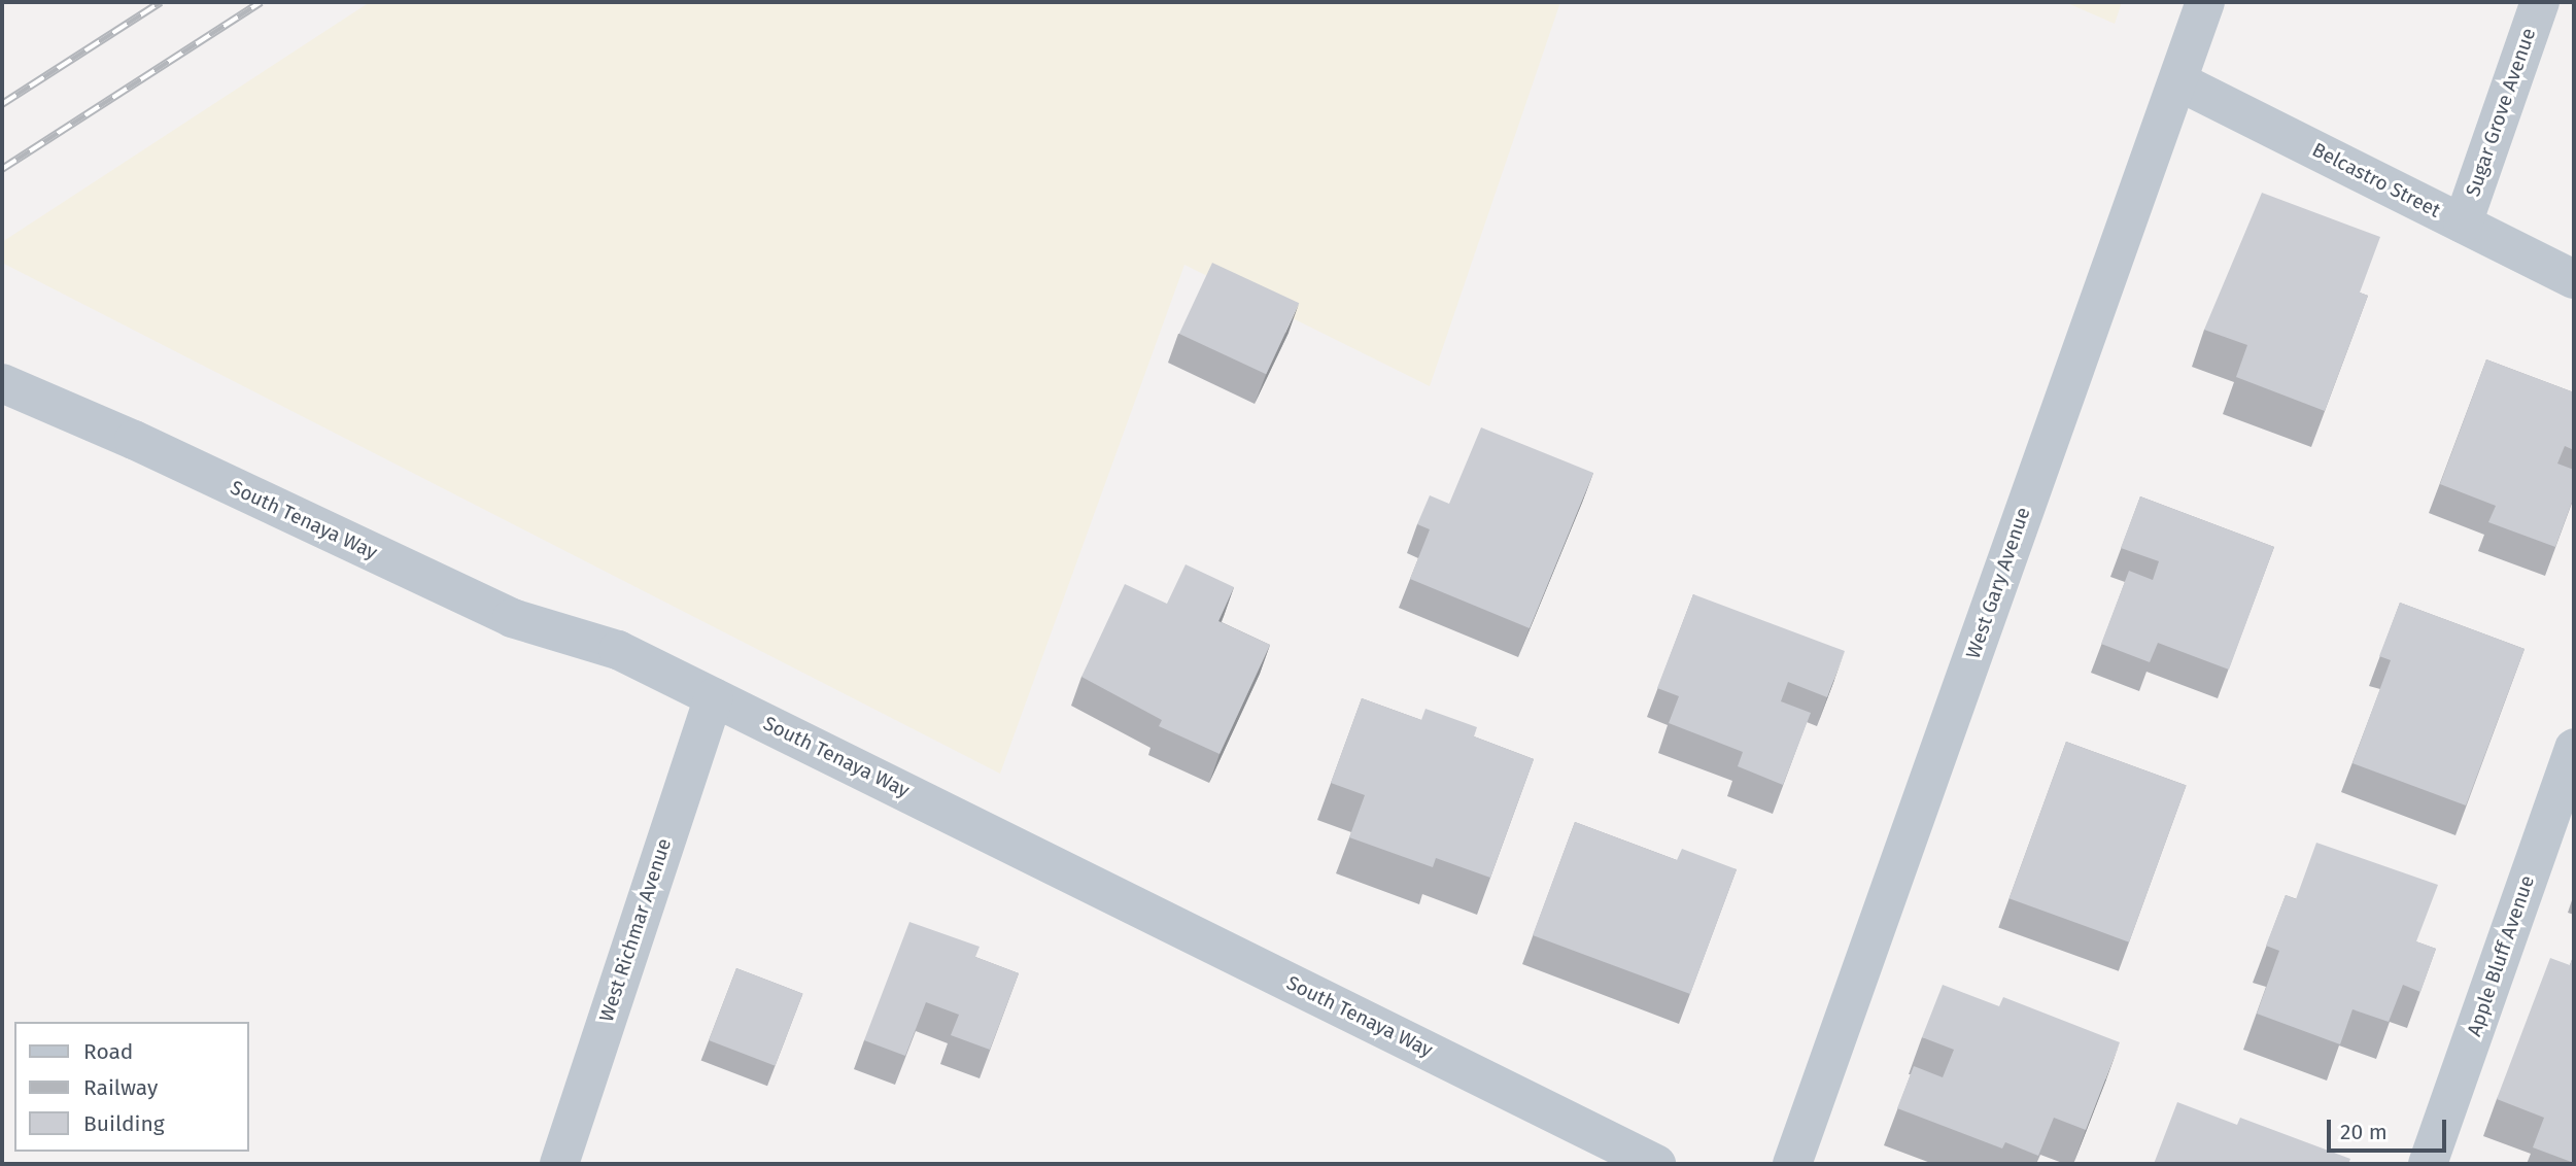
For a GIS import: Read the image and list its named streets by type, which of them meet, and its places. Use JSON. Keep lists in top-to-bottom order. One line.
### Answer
{"streets":{"street":["Sugar Grove Avenue","Belcastro Street","South Tenaya Way","West Gary Avenue","West Richmar Avenue","Apple Bluff Avenue"]},"crossings":[["Sugar Grove Avenue","Belcastro Street"],["Belcastro Street","West Gary Avenue"],["South Tenaya Way","West Richmar Avenue"]],"legend":["Road","Railway","Building"],"scale_bar":"20 m"}
